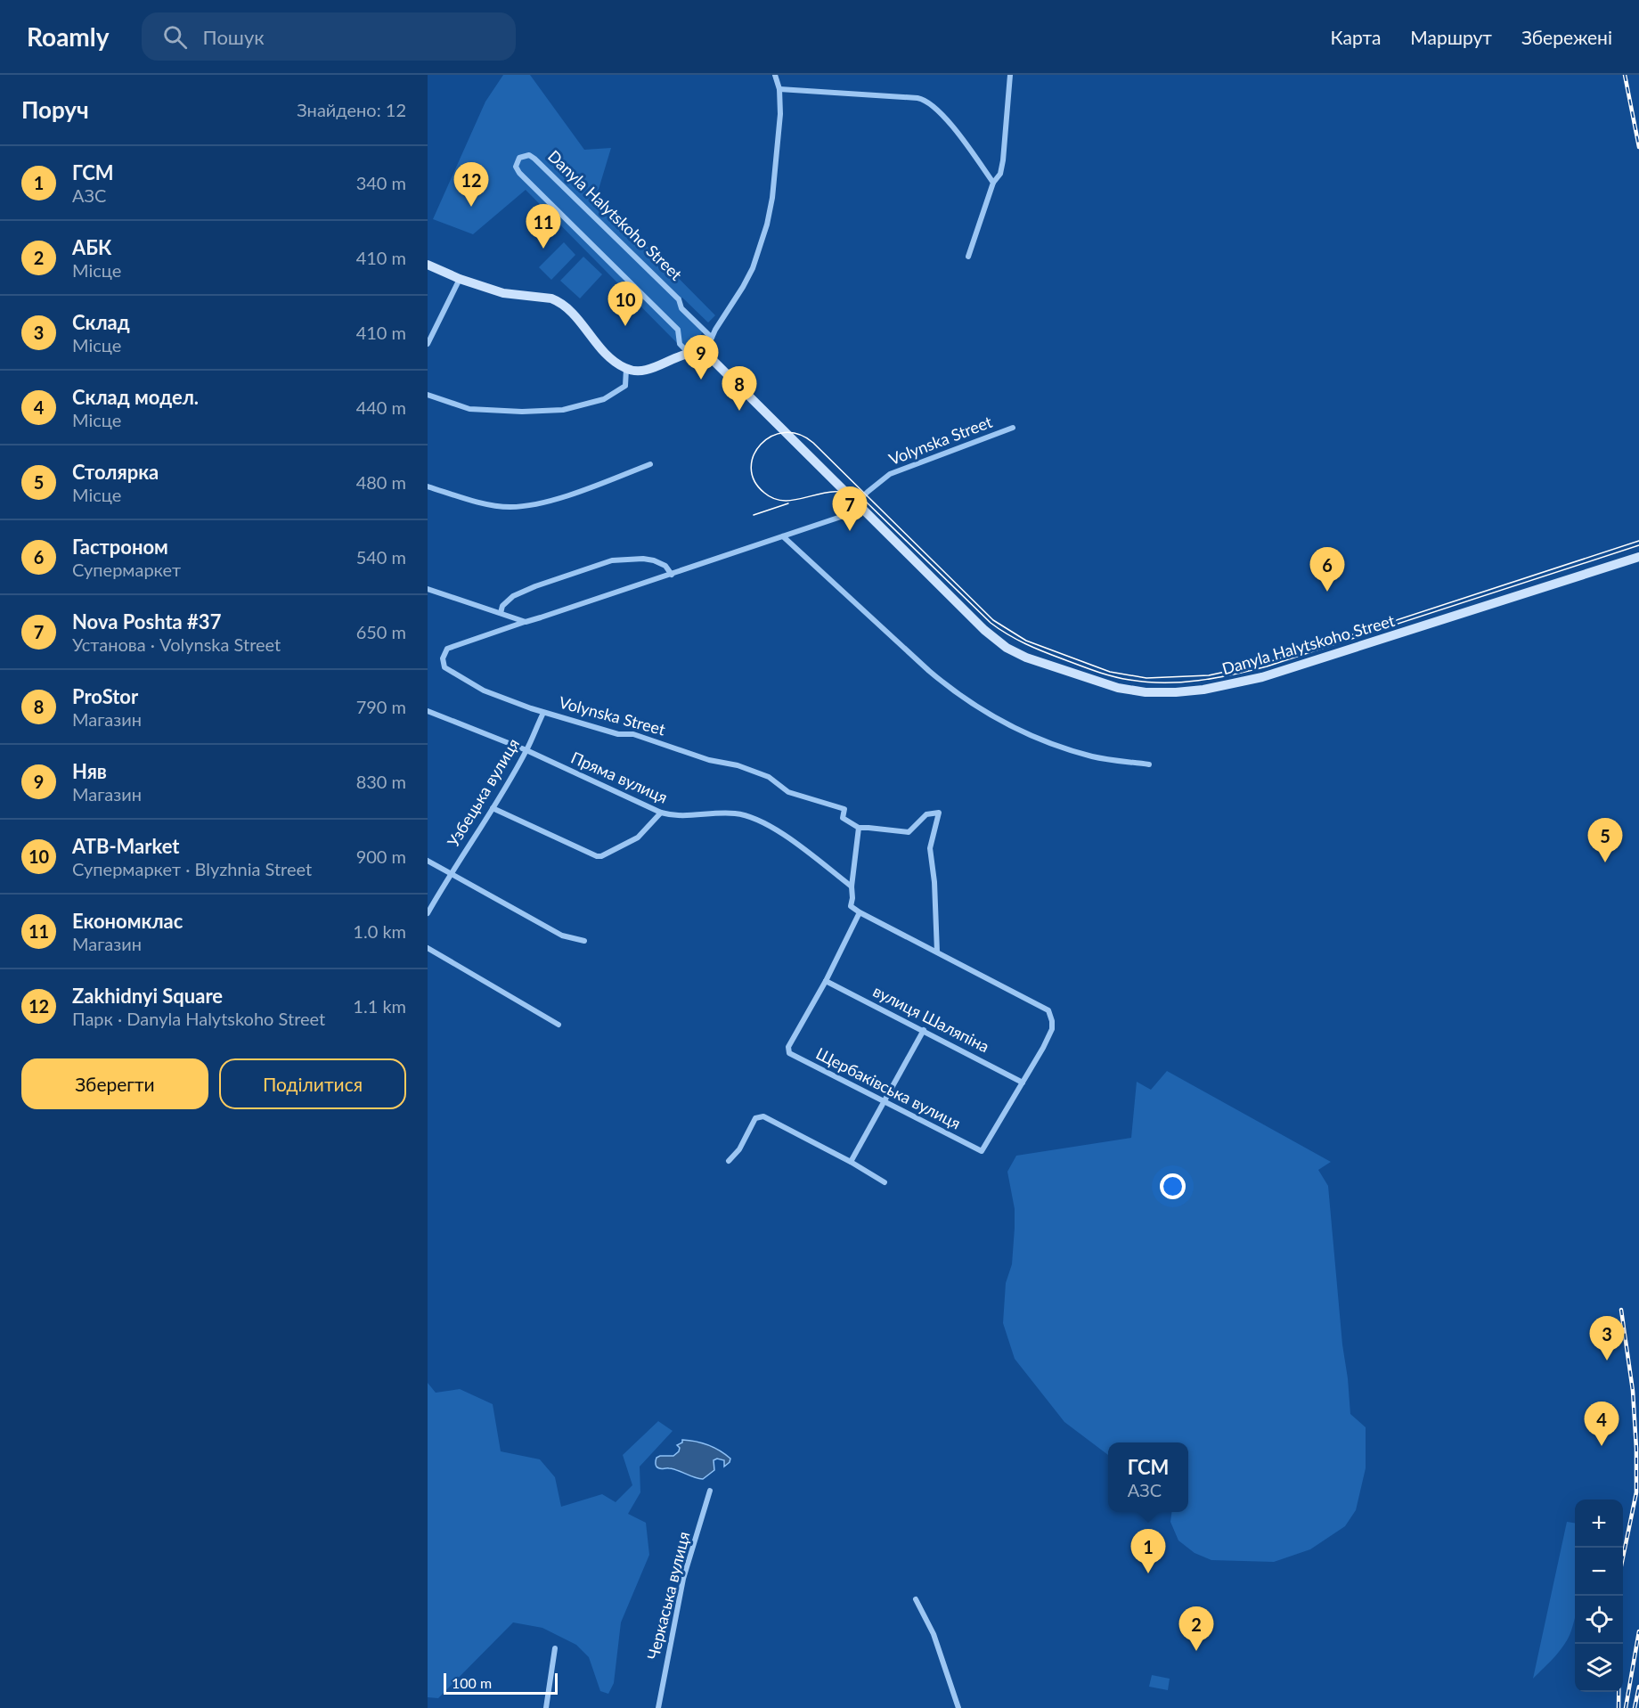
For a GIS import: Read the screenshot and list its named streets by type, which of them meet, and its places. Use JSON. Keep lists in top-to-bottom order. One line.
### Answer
{"streets":{"street":["Danyla Halytskoho Street","Volynska Street","Пряма вулиця","Узбецька вулиця","вулиця Шаляпіна","Щербаківська вулиця","Черкаська вулиця"]},"crossings":[["Danyla Halytskoho Street","Volynska Street"],["Volynska Street","Узбецька вулиця"],["Пряма вулиця","Узбецька вулиця"],["вулиця Шаляпіна","Щербаківська вулиця"]],"scale_bar":"100 m","page":{"header":"Roamly","search":"Пошук","nav":["Карта","Маршрут","Збережені"],"heading":["Поруч","Знайдено: 12"],"list":[{"mark":"1","name":"ГСМ","note":"АЗС","value":"340 m"},{"mark":"2","name":"АБК","note":"Місце","value":"410 m"},{"mark":"3","name":"Склад","note":"Місце","value":"410 m"},{"mark":"4","name":"Склад модел.","note":"Місце","value":"440 m"},{"mark":"5","name":"Столярка","note":"Місце","value":"480 m"},{"mark":"6","name":"Гастроном","note":"Супермаркет","value":"540 m"},{"mark":"7","name":"Nova Poshta #37","note":"Установа · Volynska Street","value":"650 m"},{"mark":"8","name":"ProStor","note":"Магазин","value":"790 m"},{"mark":"9","name":"Няв","note":"Магазин","value":"830 m"},{"mark":"10","name":"ATB-Market","note":"Супермаркет · Blyzhnia Street","value":"900 m"},{"mark":"11","name":"Економклас","note":"Магазин","value":"1.0 km"},{"mark":"12","name":"Zakhidnyi Square","note":"Парк · Danyla Halytskoho Street","value":"1.1 km"}],"pins":["12","11","10","9","8","7","6","5","3","4","1","2"],"buttons":["Зберегти","Поділитися"],"popup":["ГСМ","АЗС"],"map_buttons":["+","−"],"scale":"100 m"}}
